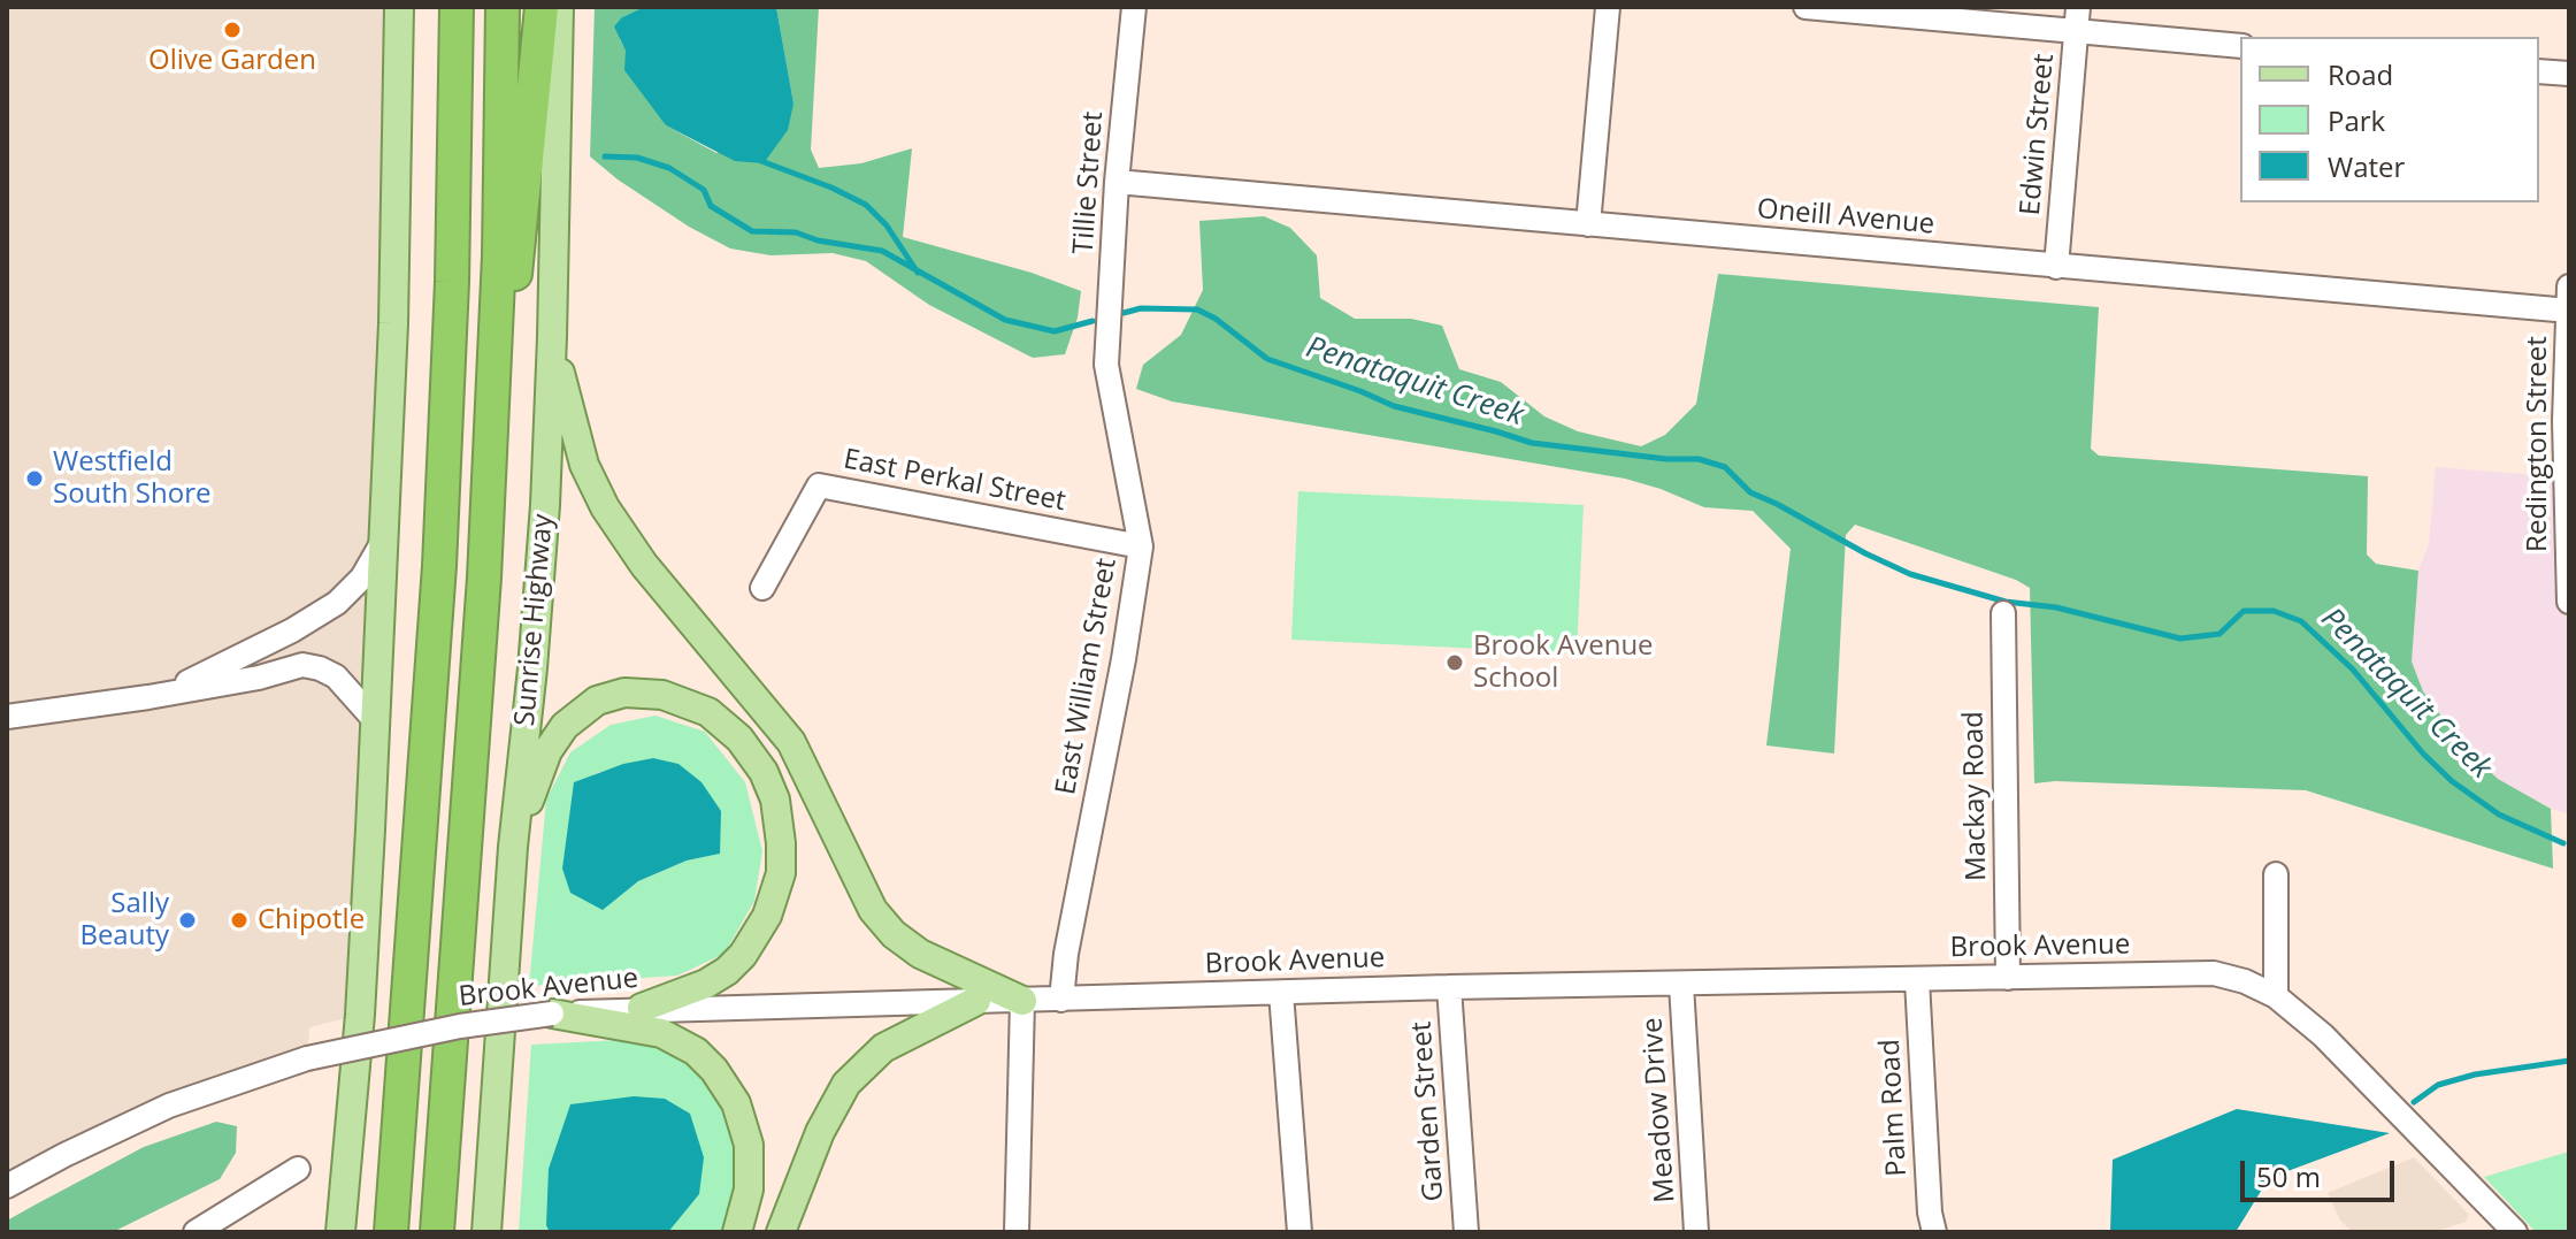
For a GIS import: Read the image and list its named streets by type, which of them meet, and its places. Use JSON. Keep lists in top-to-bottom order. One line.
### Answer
{"streets":{"highway":["Sunrise Highway"],"street":["Edwin Street","Tillie Street","Oneill Avenue","Redington Street","East Perkal Street","East William Street","Mackay Road","Brook Avenue","Palm Road","Meadow Drive","Garden Street"]},"crossings":[["Edwin Street","Oneill Avenue"],["Tillie Street","Oneill Avenue"],["Tillie Street","East William Street"],["Oneill Avenue","Redington Street"],["East Perkal Street","East William Street"],["East William Street","Brook Avenue"],["Mackay Road","Brook Avenue"],["Brook Avenue","Palm Road"],["Brook Avenue","Meadow Drive"],["Brook Avenue","Garden Street"]],"water":["Penataquit Creek"],"places":["Olive Garden","Westfield South Shore","Brook Avenue School","Sally Beauty","Chipotle"],"legend":["Road","Park","Water"],"scale_bar":"50 m"}
